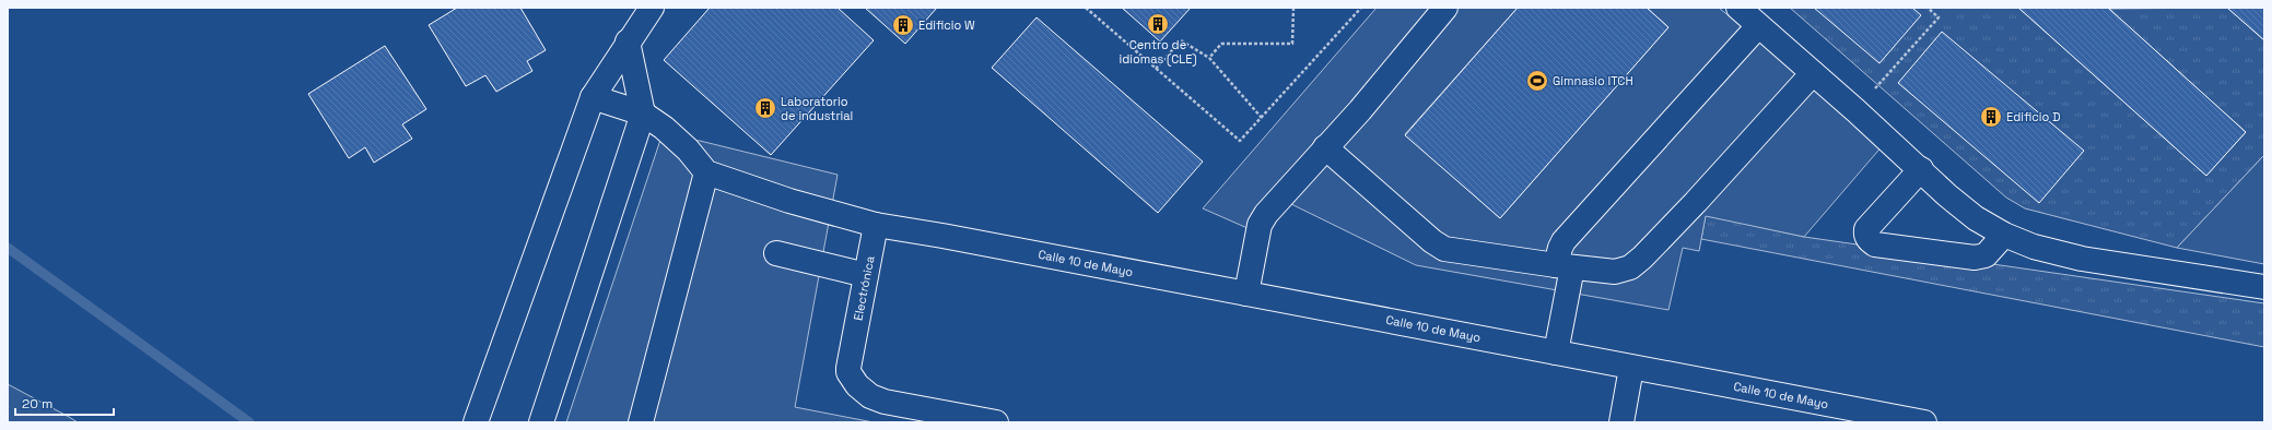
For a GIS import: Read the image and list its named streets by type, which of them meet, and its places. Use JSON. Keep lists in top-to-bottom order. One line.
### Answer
{"streets":{"street":["Calle 10 de Mayo","Electrónica"]},"crossings":[["Calle 10 de Mayo","Electrónica"]],"places":{"building":["Centro de idiomas (CLE)","Edificio W","Laboratorio de industrial","Edificio D"],"sports":["Gimnasio ITCH"]},"scale_bar":"20 m"}
